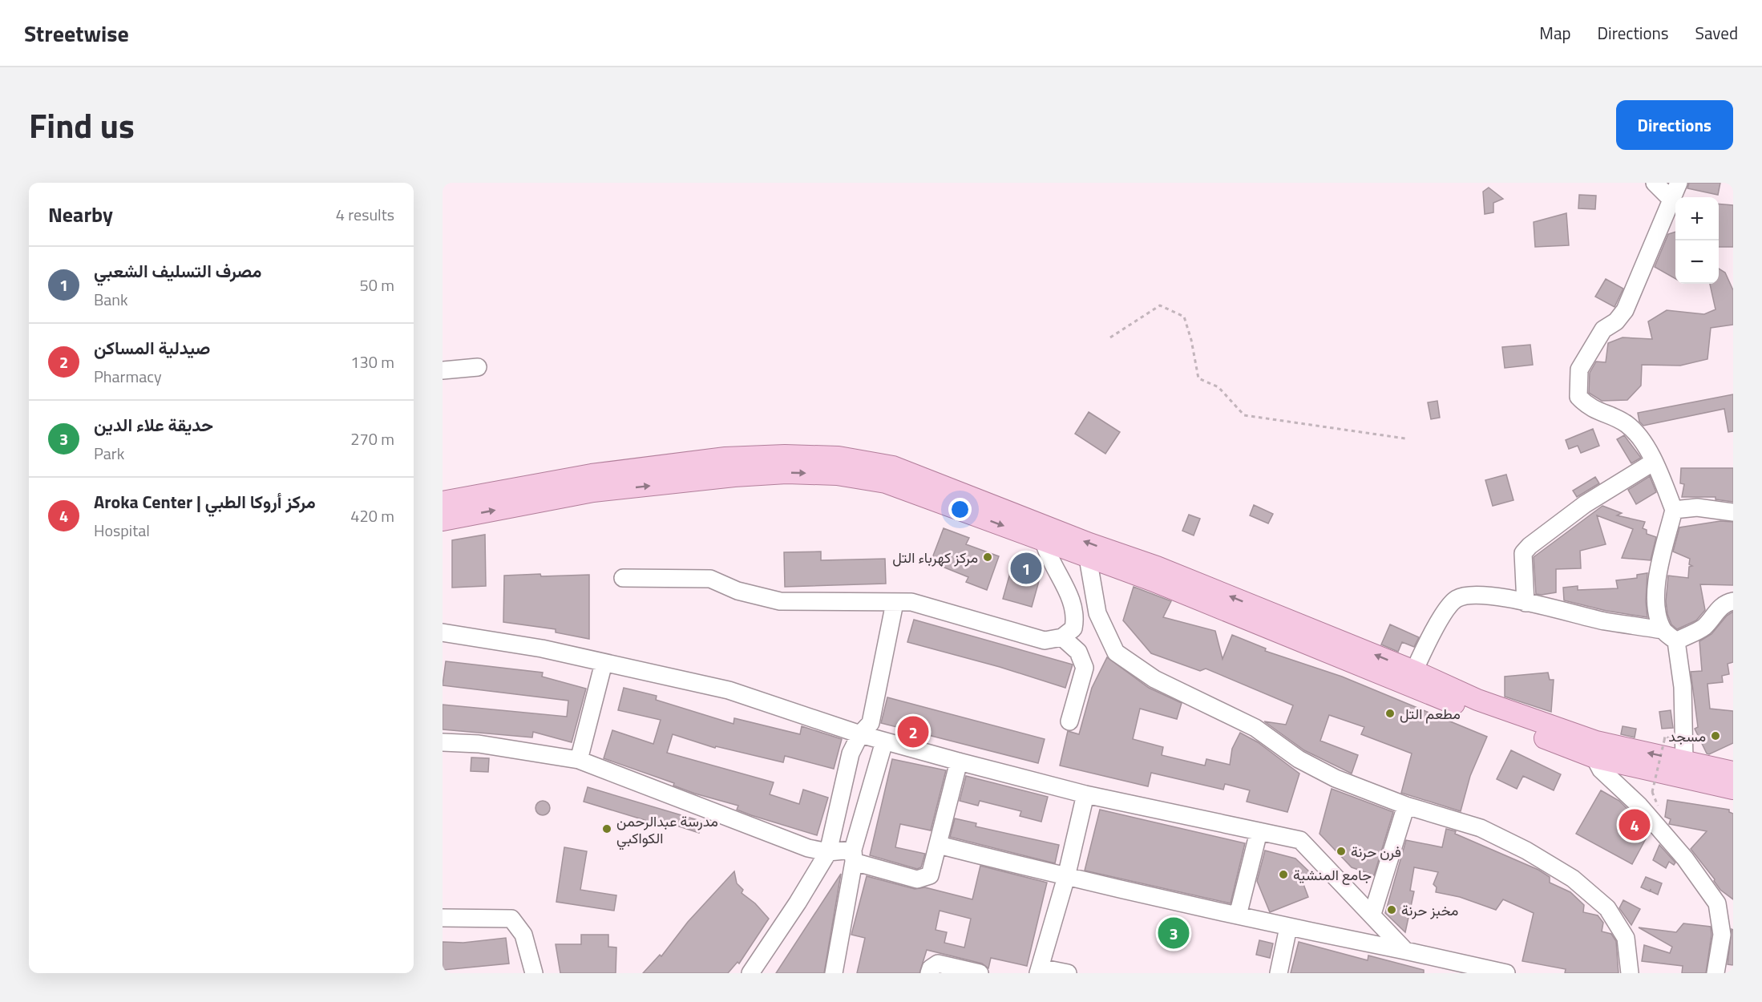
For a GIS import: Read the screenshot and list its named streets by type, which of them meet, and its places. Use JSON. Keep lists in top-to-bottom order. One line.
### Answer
{"places":["مركز كهرباء التل","مطعم التل","مسجد","مدرسة عبدالرحمن الكواكبي","فرن حرنة","جامع المنشية","مخبز حرنة"],"page":{"header":"Streetwise","nav":["Map","Directions","Saved"],"title":"Find us","buttons":"Directions","heading":["Nearby","4 results"],"map_buttons":["+","−"],"list":[{"mark":"1","name":"مصرف التسليف الشعبي","note":"Bank","value":"50 m"},{"mark":"2","name":"صيدلية المساكن","note":"Pharmacy","value":"130 m"},{"mark":"3","name":"حديقة علاء الدين","note":"Park","value":"270 m"},{"mark":"4","name":"Aroka Center | مركز أروكا الطبي","note":"Hospital","value":"420 m"}],"pins":["1","2","4","3"]}}
